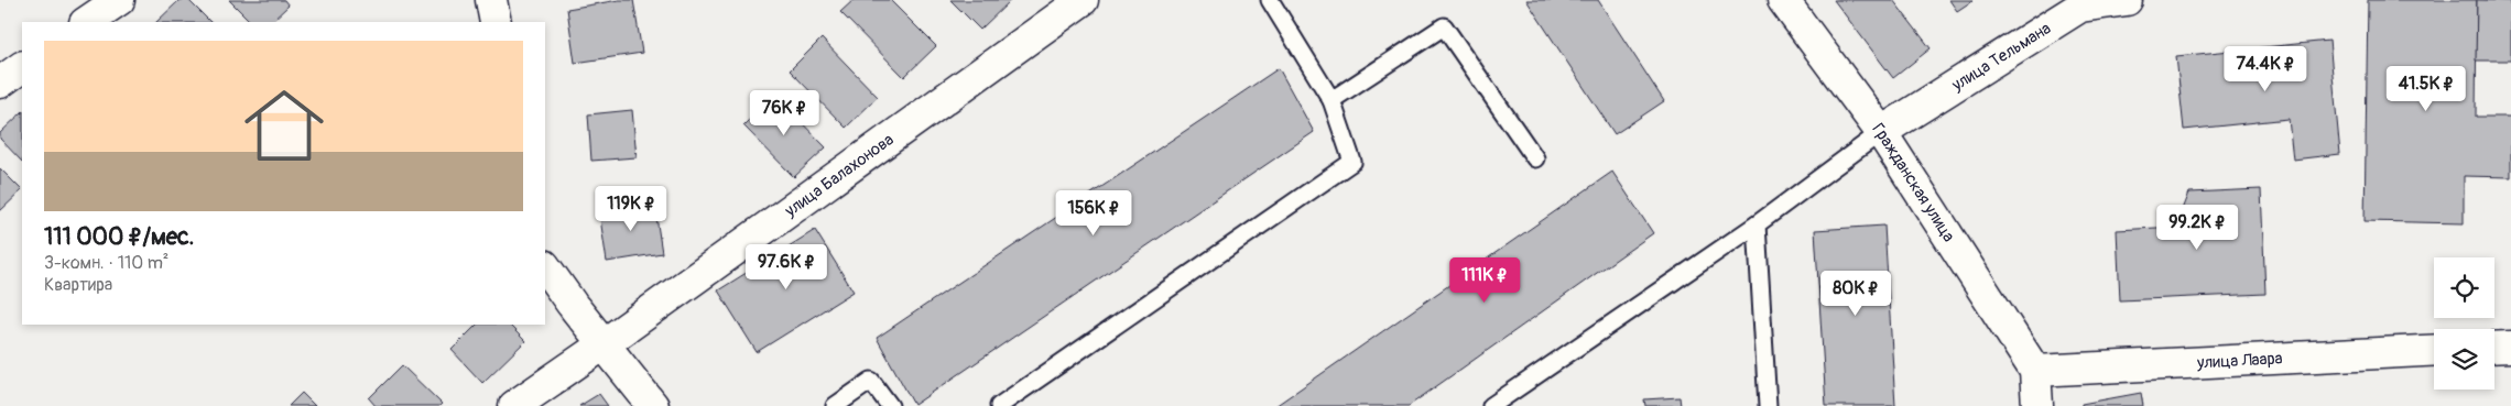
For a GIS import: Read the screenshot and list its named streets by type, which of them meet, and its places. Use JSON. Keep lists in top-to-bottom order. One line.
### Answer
{"streets":{"street":["улица Тельмана","улица Балахонова","Гражданская улица","улица Лаара"]},"crossings":[["улица Тельмана","Гражданская улица"],["Гражданская улица","улица Лаара"]],"page":{"list":[{"name":"111 000 ₽/мес.","note":"3-комн. · 110 m² · Квартира"}],"price":["74.4K ₽","41.5K ₽","76K ₽","119K ₽","156K ₽","99.2K ₽","97.6K ₽","111K ₽","80K ₽"]}}
